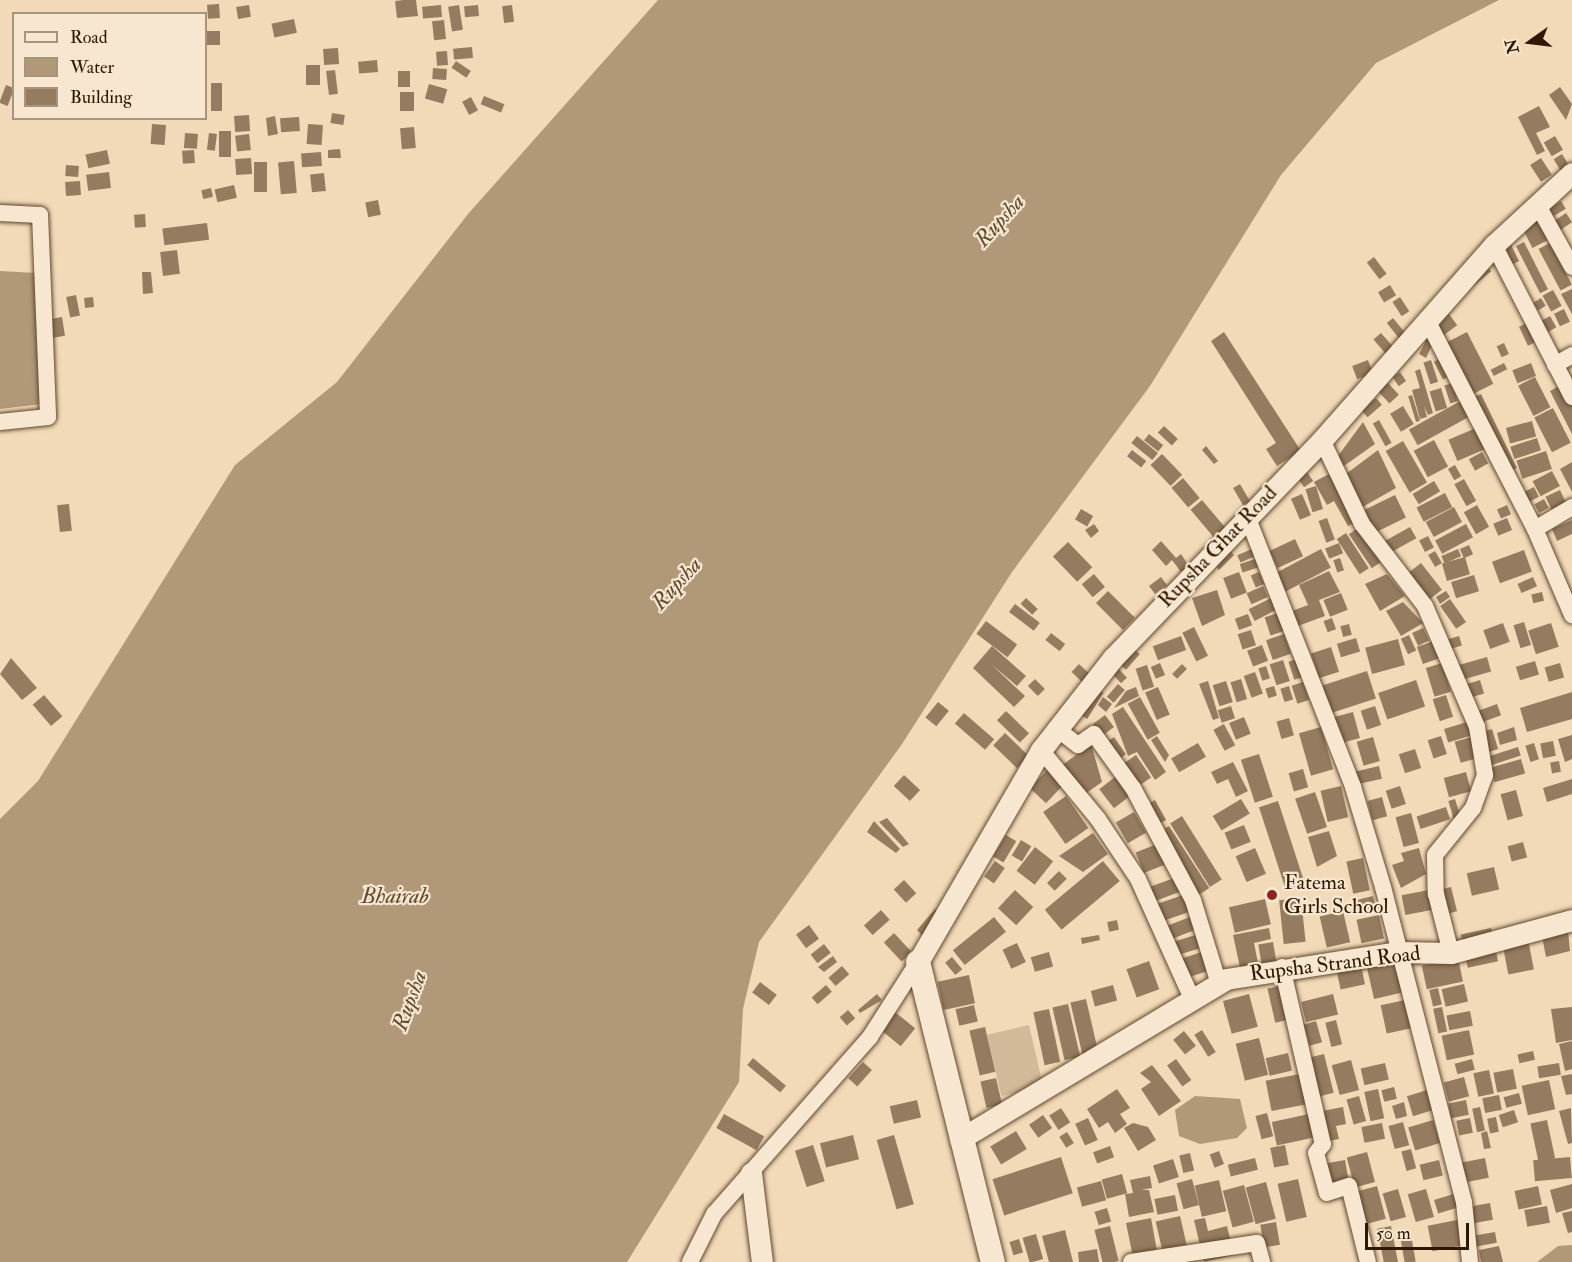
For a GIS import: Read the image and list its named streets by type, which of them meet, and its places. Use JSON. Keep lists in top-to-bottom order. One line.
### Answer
{"streets":{"street":["Rupsha Ghat Road","Rupsha Strand Road"]},"water":["Rupsha","Bhairab"],"places":["Fatema Girls School"],"legend":["Road","Water","Building"],"scale_bar":"50 m","north":"left"}
